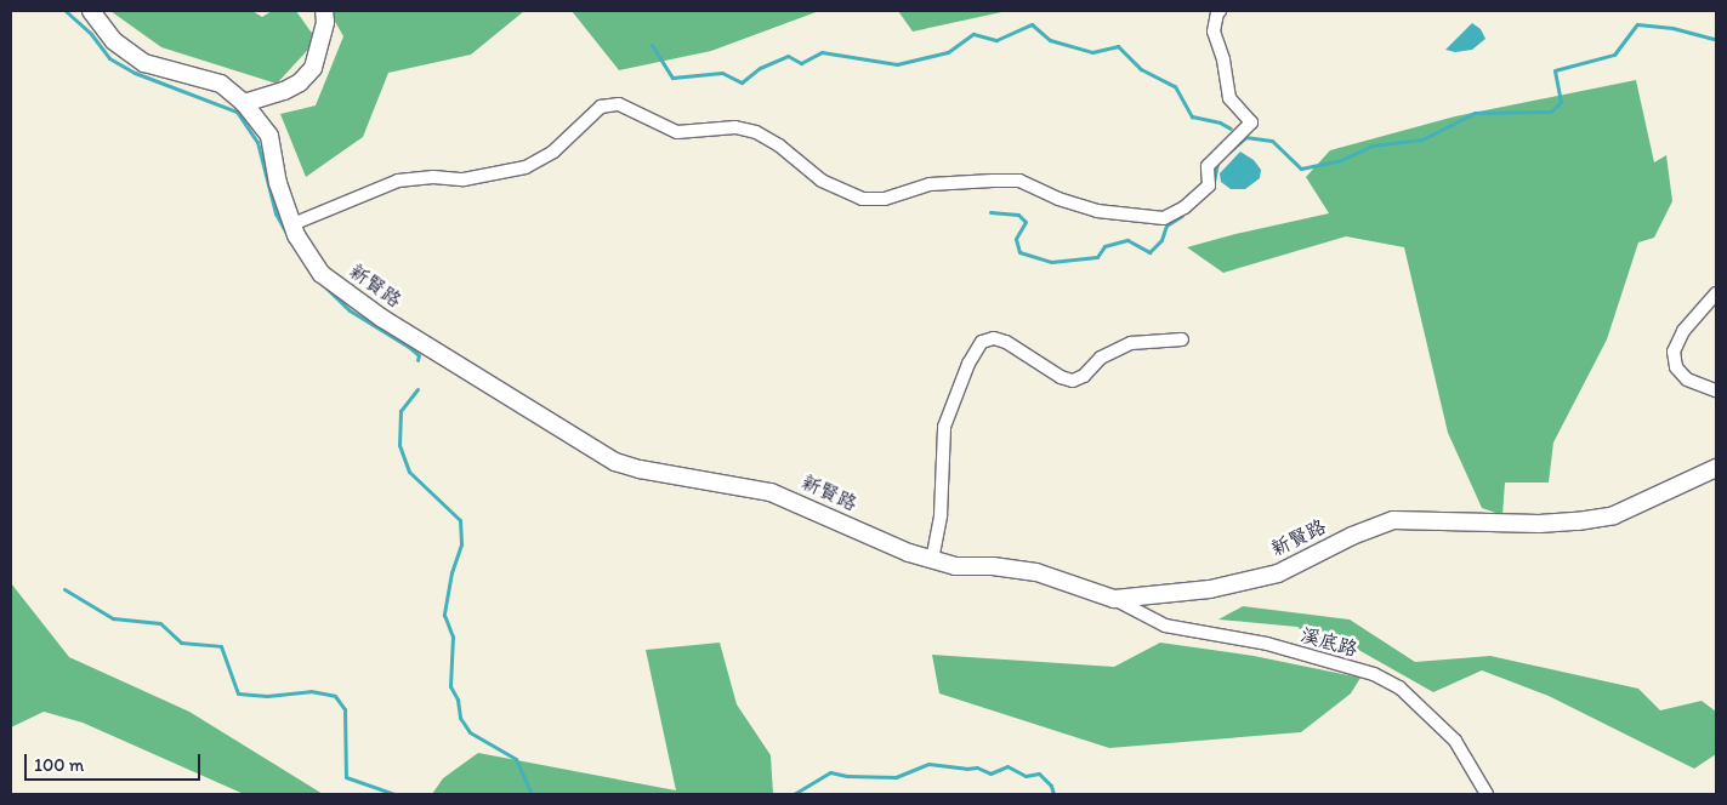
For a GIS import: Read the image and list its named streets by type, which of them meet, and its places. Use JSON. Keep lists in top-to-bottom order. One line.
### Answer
{"streets":{"street":["新賢路","溪底路"]},"crossings":[["新賢路","溪底路"]],"scale_bar":"100 m"}
